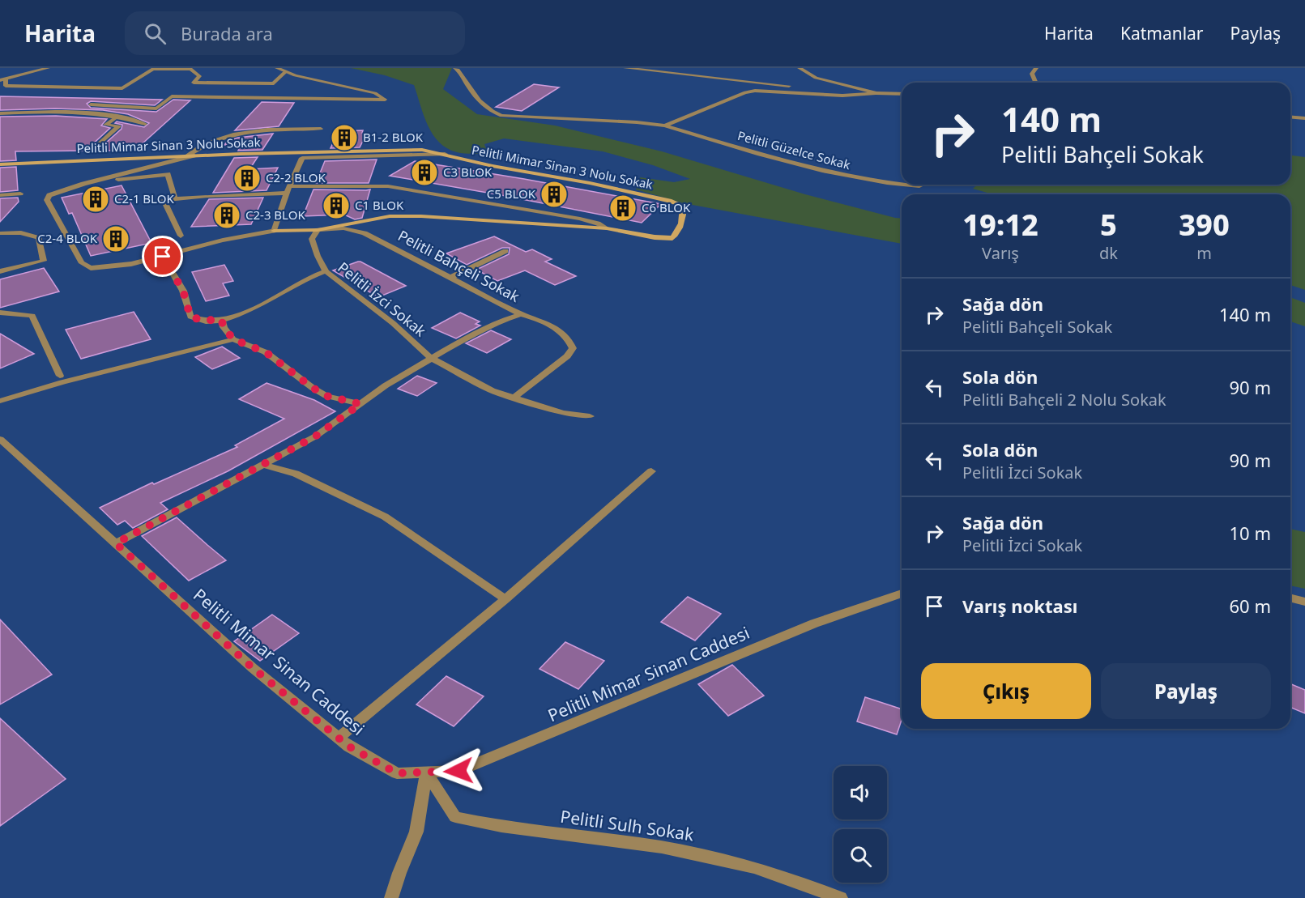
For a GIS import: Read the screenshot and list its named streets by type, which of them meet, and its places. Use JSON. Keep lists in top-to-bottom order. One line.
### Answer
{"streets":{"street":["Pelitli Mimar Sinan 3 Nolu Sokak","Pelitli Güzelce Sokak","Pelitli Bahçeli Sokak","Pelitli İzci Sokak","Pelitli Mimar Sinan Caddesi","Pelitli Sulh Sokak"]},"crossings":[["Pelitli Mimar Sinan 3 Nolu Sokak","Pelitli Bahçeli Sokak"],["Pelitli Bahçeli Sokak","Pelitli İzci Sokak"],["Pelitli Bahçeli Sokak","Pelitli Mimar Sinan Caddesi"],["Pelitli Mimar Sinan Caddesi","Pelitli Sulh Sokak"]],"places":{"building":["B1-2 BLOK","C3 BLOK","C2-2 BLOK","C5 BLOK","C2-1 BLOK","C1 BLOK","C6 BLOK","C2-3 BLOK","C2-4 BLOK"]},"page":{"header":"Harita","search":"Burada ara","nav":["Harita","Katmanlar","Paylaş"],"turn":["140 m","Pelitli Bahçeli Sokak"],"eta":["19:12","Varış","5","dk","390","m"],"list":[{"name":"Sağa dön","note":"Pelitli Bahçeli Sokak","value":"140 m"},{"name":"Sola dön","note":"Pelitli Bahçeli 2 Nolu Sokak","value":"90 m"},{"name":"Sola dön","note":"Pelitli İzci Sokak","value":"90 m"},{"name":"Sağa dön","note":"Pelitli İzci Sokak","value":"10 m"},{"name":"Varış noktası","value":"60 m"}],"buttons":["Çıkış","Paylaş"]}}
